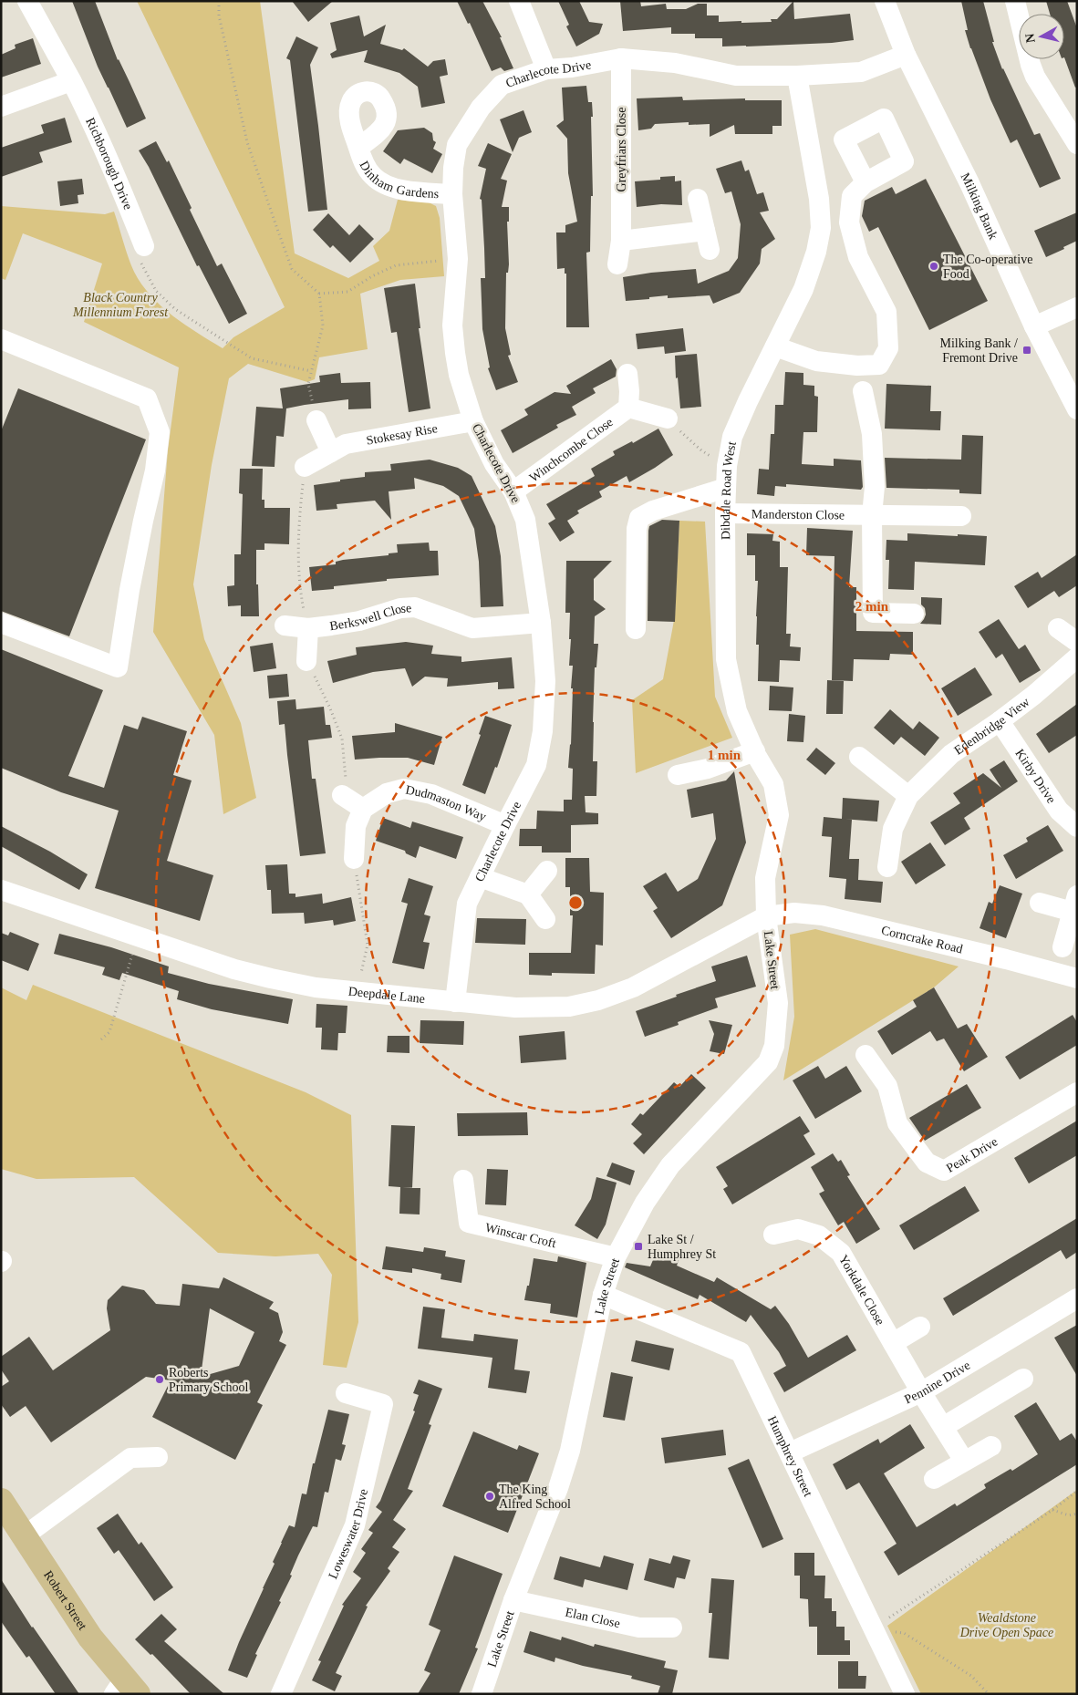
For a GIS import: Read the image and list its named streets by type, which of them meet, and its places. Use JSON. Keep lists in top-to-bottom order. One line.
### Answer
{"streets":{"main road":["Robert Street"],"street":["Charlecote Drive","Greyfriars Close","Richborough Drive","Dinham Gardens","Milking Bank","Stokesay Rise","Winchcombe Close","Dibdale Road West","Manderston Close","Berkswell Close","Edenbridge View","Kirby Drive","Dudmaston Way","Corncrake Road","Lake Street","Deepdale Lane","Peak Drive","Winscar Croft","Yorkdale Close","Pennine Drive","Humphrey Street","Loweswater Drive","Elan Close"]},"crossings":[["Charlecote Drive","Greyfriars Close"],["Charlecote Drive","Dinham Gardens"],["Charlecote Drive","Milking Bank"],["Charlecote Drive","Stokesay Rise"],["Charlecote Drive","Winchcombe Close"],["Charlecote Drive","Dibdale Road West"],["Charlecote Drive","Berkswell Close"],["Charlecote Drive","Dudmaston Way"],["Charlecote Drive","Deepdale Lane"],["Dibdale Road West","Manderston Close"],["Dibdale Road West","Corncrake Road"],["Dibdale Road West","Lake Street"],["Dibdale Road West","Deepdale Lane"],["Edenbridge View","Kirby Drive"],["Corncrake Road","Lake Street"],["Corncrake Road","Deepdale Lane"],["Lake Street","Deepdale Lane"],["Lake Street","Winscar Croft"],["Lake Street","Humphrey Street"],["Lake Street","Elan Close"],["Yorkdale Close","Pennine Drive"],["Pennine Drive","Humphrey Street"]],"parks":["Black Country Millennium Forest","Wealdstone Drive Open Space"],"places":{"other":["The Co-operative Food","Roberts Primary School","The King Alfred School"],"transit":["Milking Bank / Fremont Drive","Lake St / Humphrey St"]},"north":"left","rings":["2 min","1 min"]}
